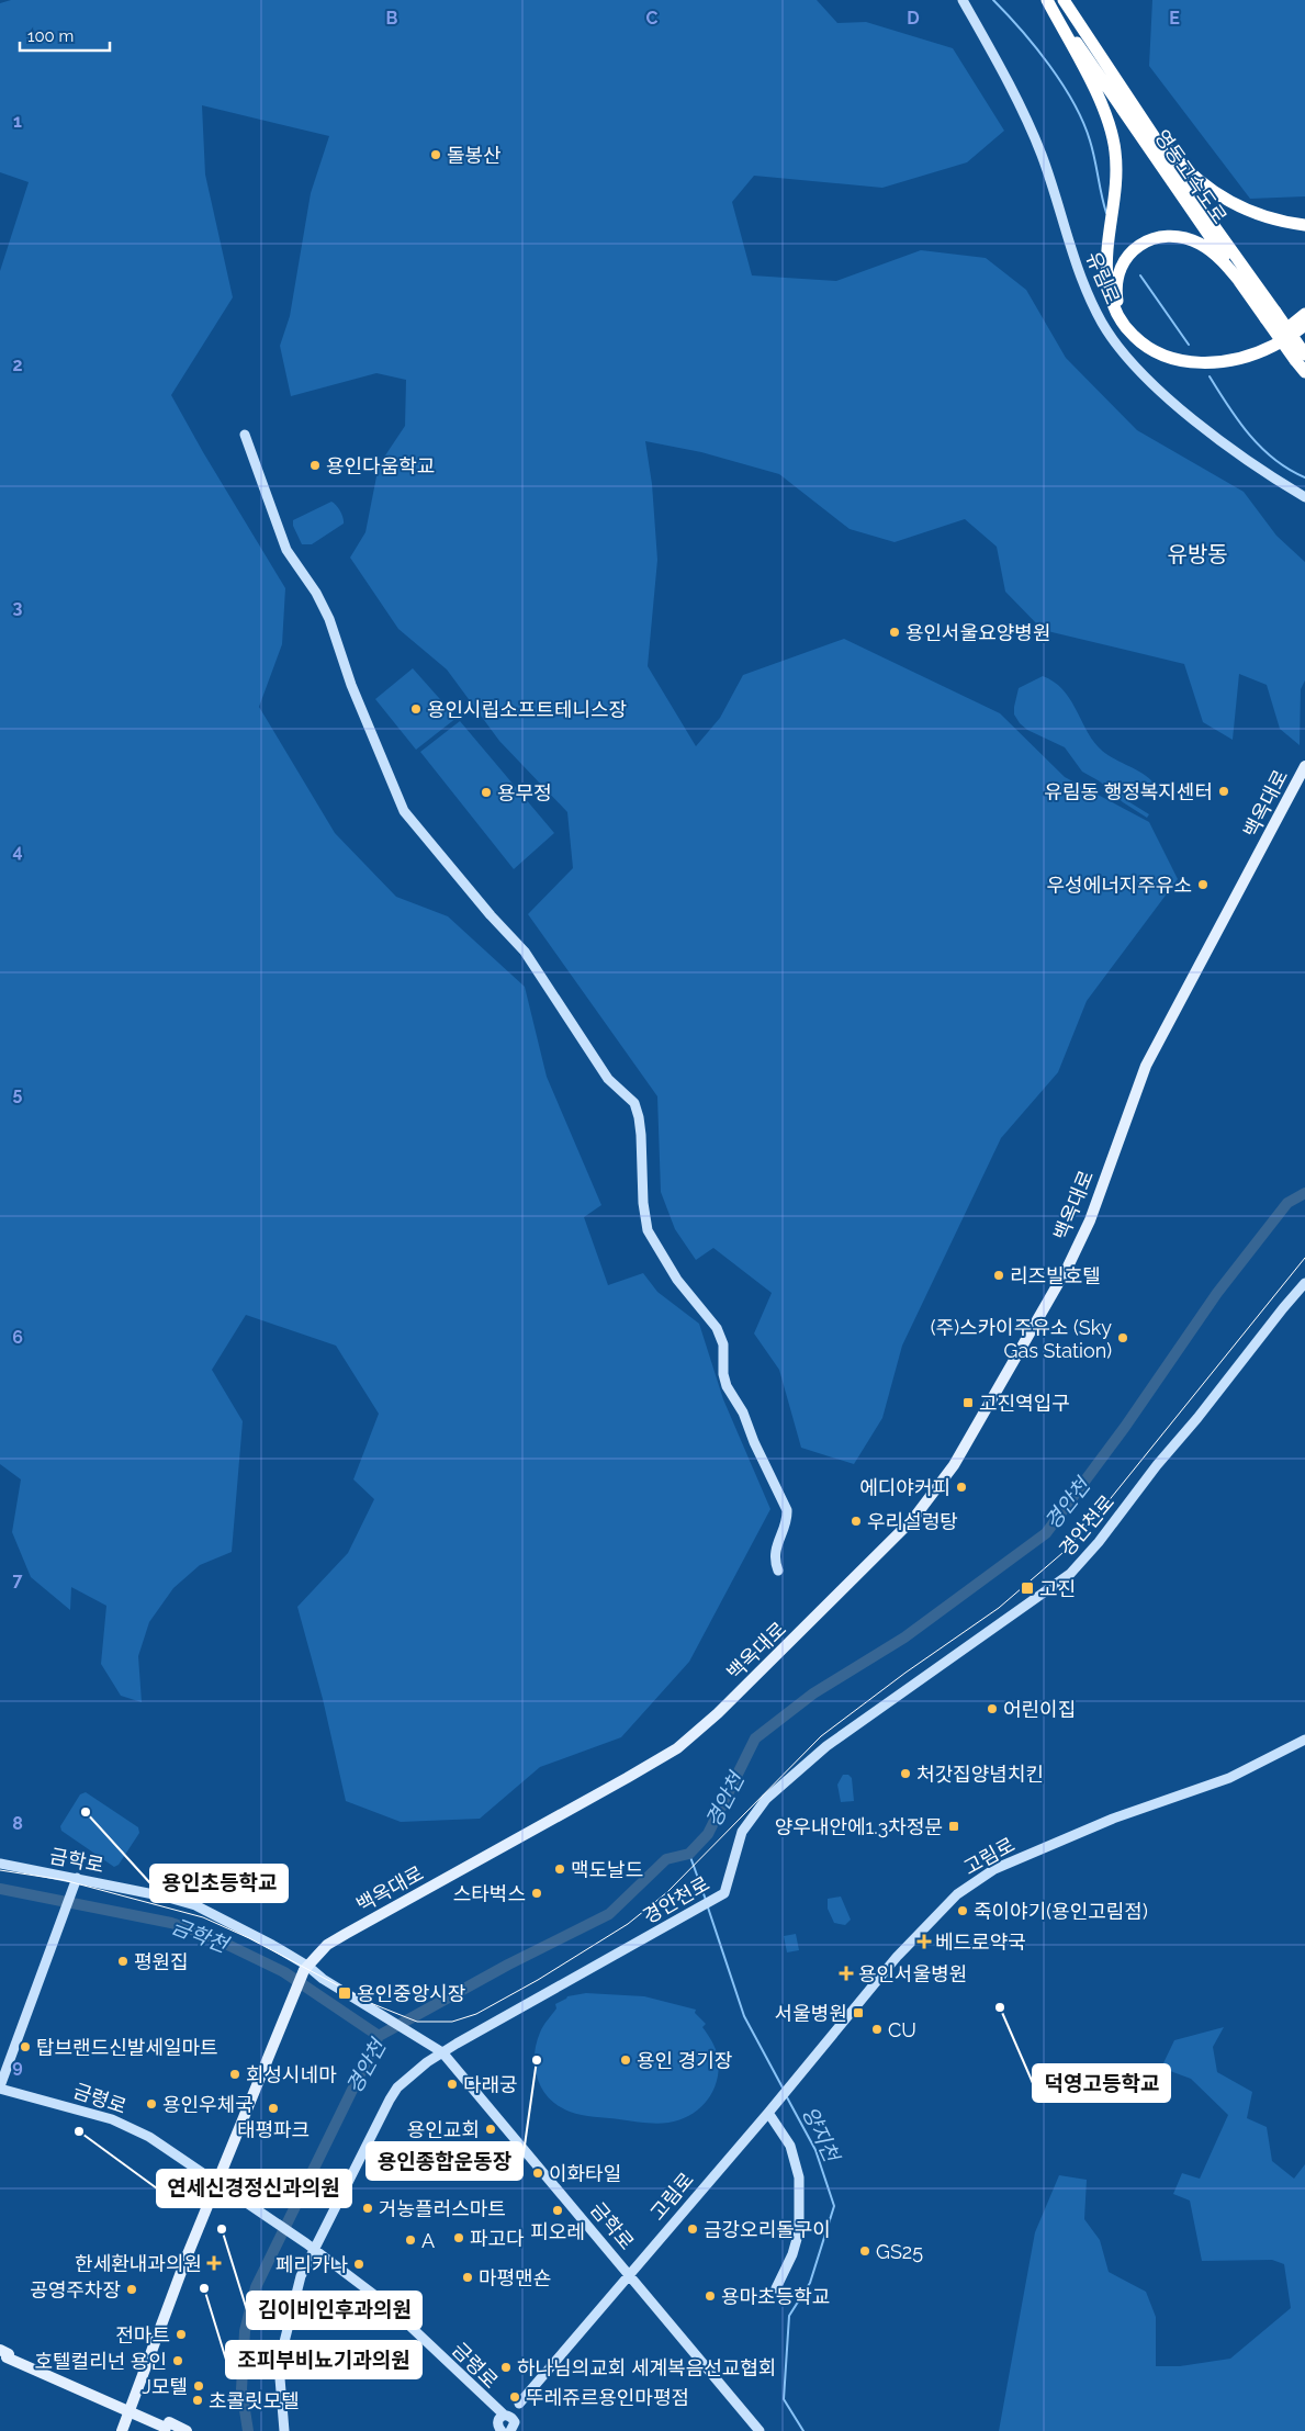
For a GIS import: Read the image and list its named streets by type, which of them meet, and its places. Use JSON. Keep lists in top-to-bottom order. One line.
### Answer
{"streets":{"highway":["영동고속도로"],"main road":["백옥대로"],"street":["유림로","경안천로","고림로","금학로","금령로"]},"crossings":[["백옥대로","금학로"],["백옥대로","금령로"],["경안천로","금학로"],["경안천로","금령로"],["고림로","금학로"],["고림로","금령로"]],"districts":["유방동"],"water":["경안천","금학천","양지천"],"places":{"other":["돌봉산","용인다움학교","용인서울요양병원","용인시립소프트테니스장","유림동 행정복지센터","용무정","우성에너지주유소","리즈빌호텔","(주)스카이주유소 (Sky Gas Station)","에디야커피","우리설렁탕","어린이집","처갓집양념치킨","용인초등학교","맥도날드","스타벅스","죽이야기(용인고림점)","평원집","덕영고등학교","CU","탑브랜드신발세일마트","용인종합운동장","용인 경기장","회성시네마","다래궁","용인우체국","태평파크","용인교회","연세신경정신과의원","이화타일","거농플러스마트","피오레","김이비인후과의원","금강오리돌구이","파고다","A","GS25","페리카나","마평맨숀","조피부비뇨기과의원","공영주차장","용마초등학교","전마트","호텔컬리넌 용인","하나님의교회 세계복음선교협회","J모텔","뚜레쥬르용인마평점","초콜릿모텔"],"transit":["고진역입구","고진","양우내안에1.3차정문","용인중앙시장","서울병원"],"health":["베드로약국","용인서울병원","한세환내과의원"]},"scale_bar":"100 m","grid":{"columns":["B","C","D","E"],"rows":["1","2","3","4","5","6","7","8","9"]}}
